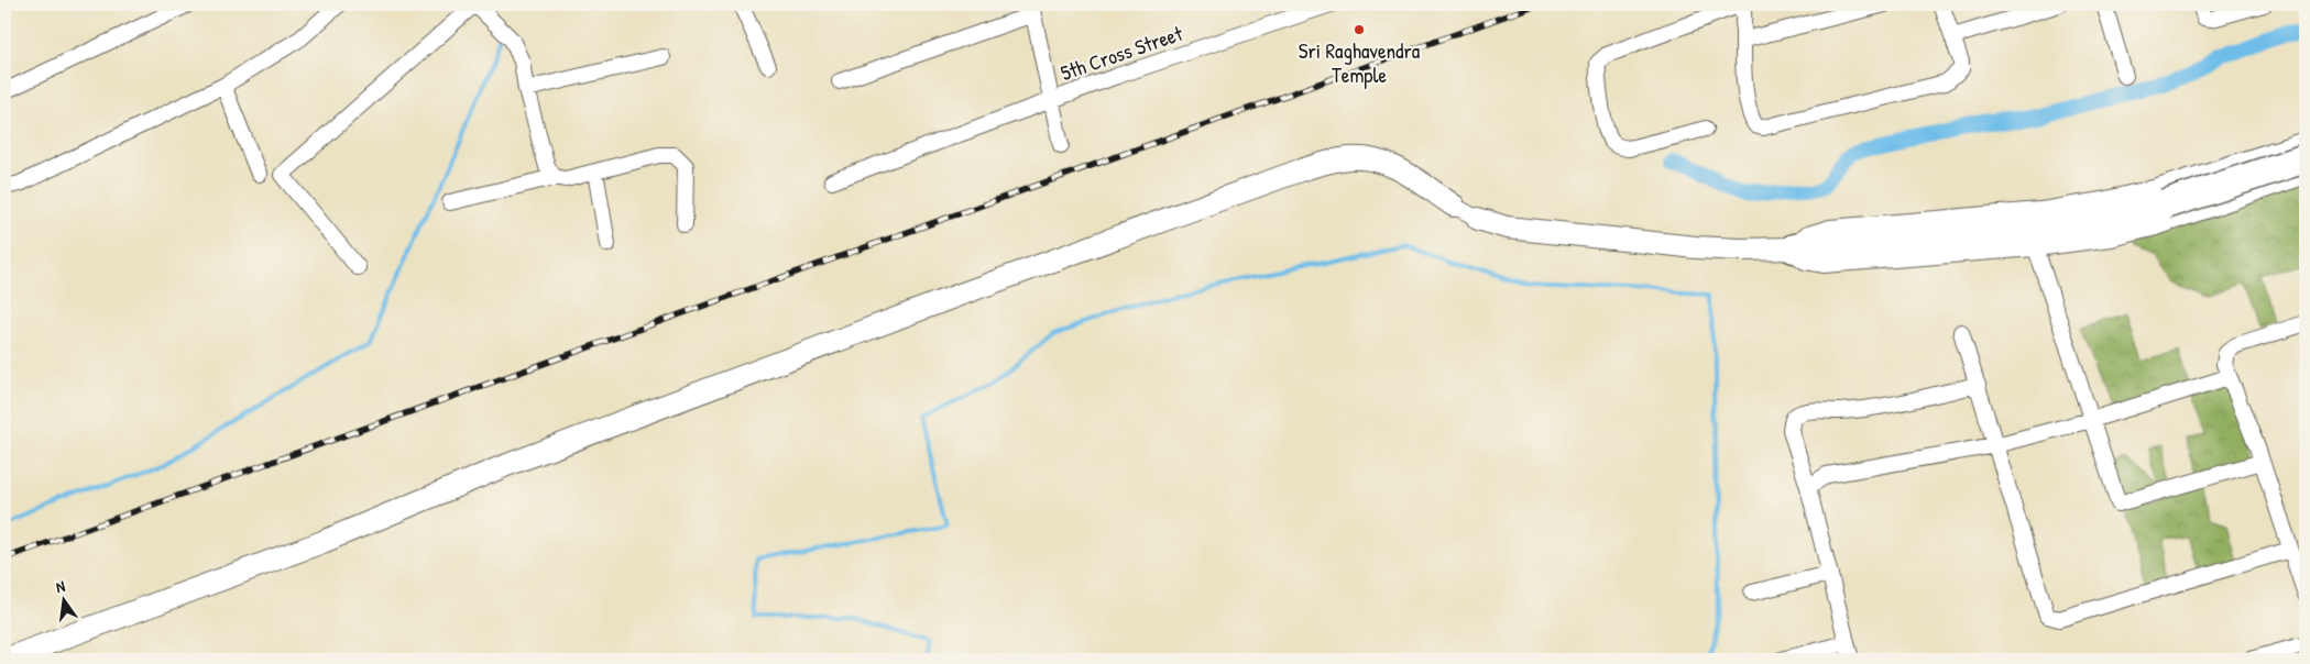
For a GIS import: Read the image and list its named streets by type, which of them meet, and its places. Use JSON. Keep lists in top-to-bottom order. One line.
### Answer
{"streets":{"street":["5th Cross Street"]},"places":["Sri Raghavendra Temple"],"north":"top"}
